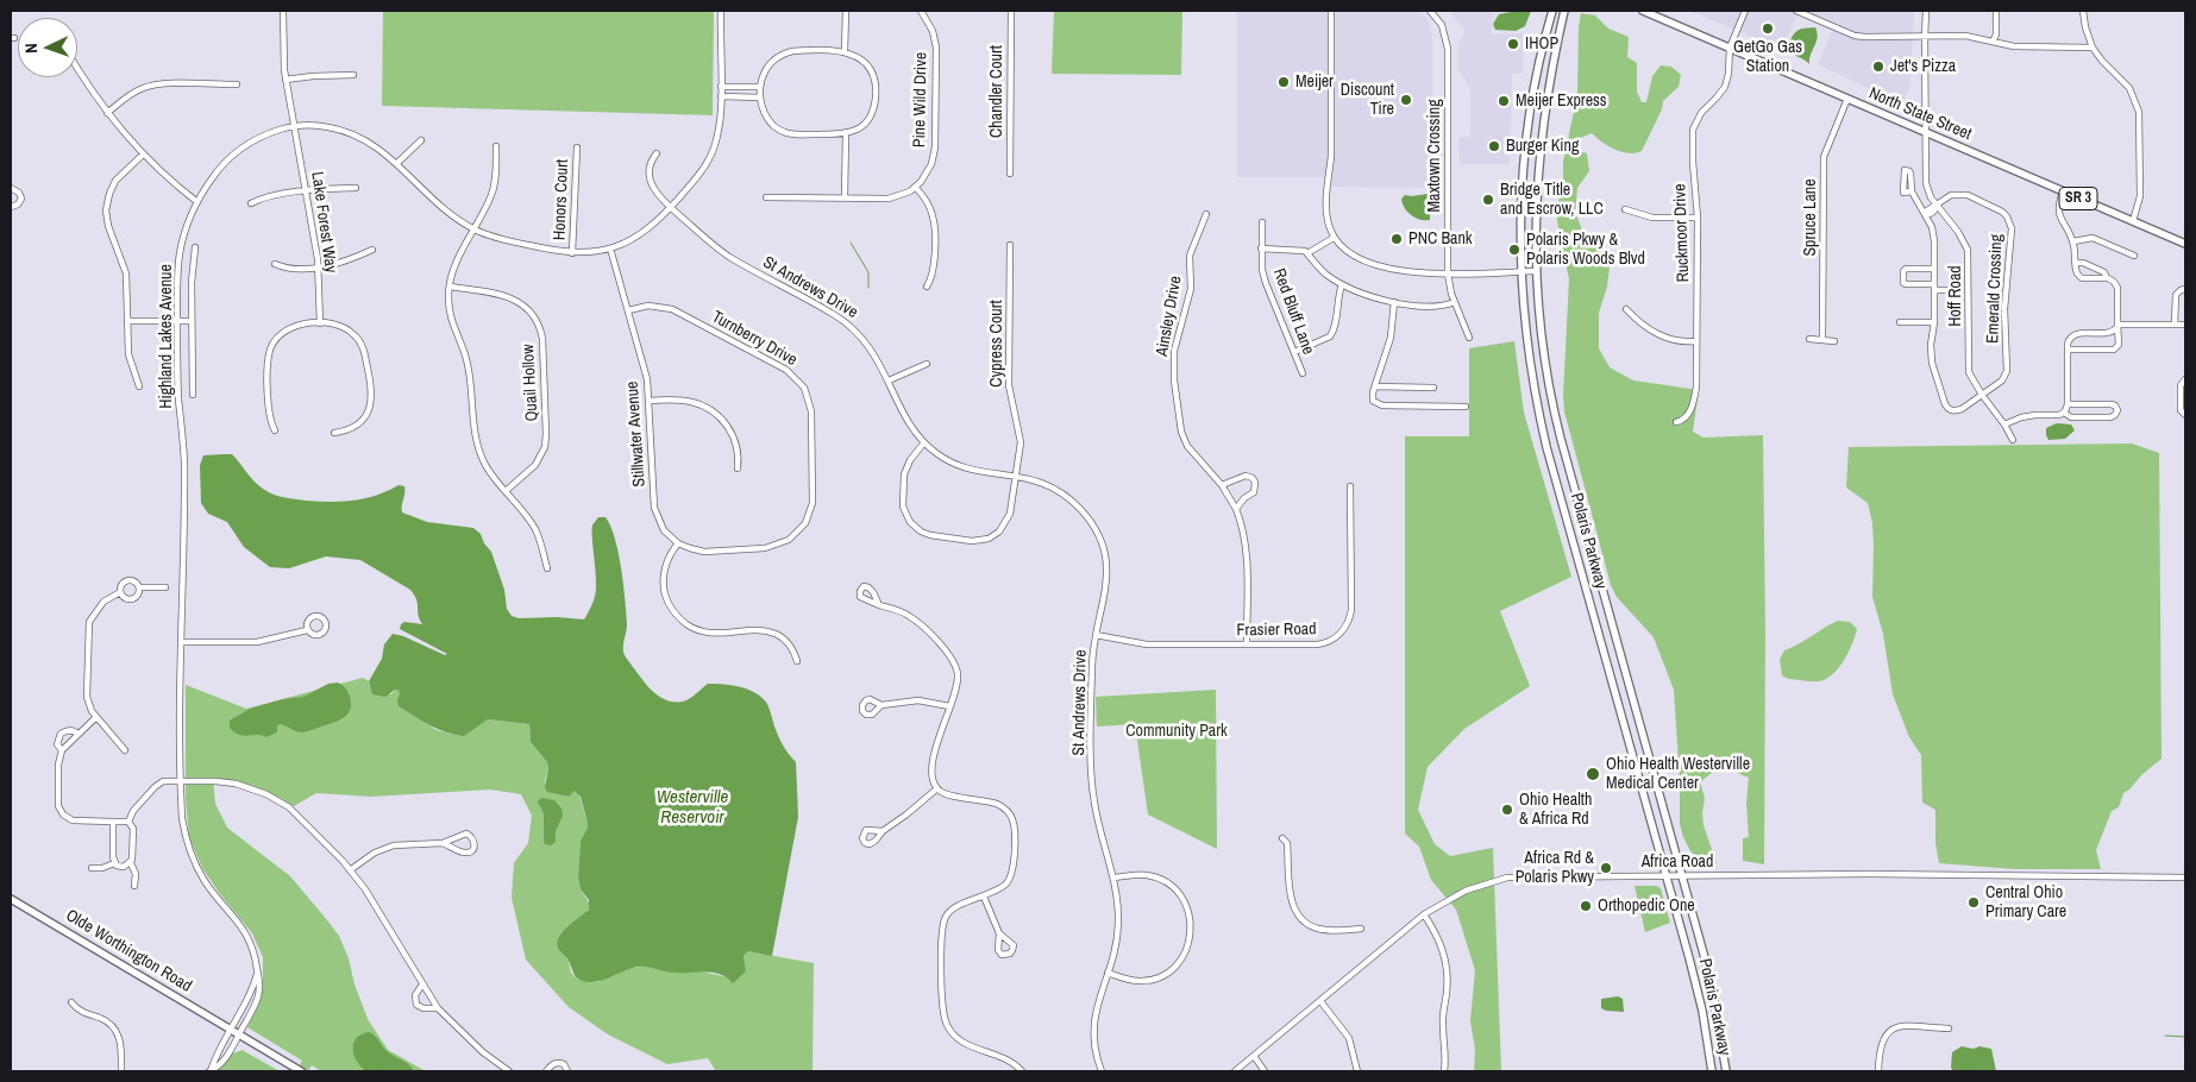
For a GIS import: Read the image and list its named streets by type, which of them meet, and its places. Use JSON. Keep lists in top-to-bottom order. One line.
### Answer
{"streets":{"main road":["North State Street","SR 3","Polaris Parkway","Olde Worthington Road"],"street":["Chandler Court","Pine Wild Drive","Maxtown Crossing","Honors Court","Spruce Lane","Lake Forest Way","Ruckmoor Drive","St Andrews Drive","Emerald Crossing","Hoff Road","Red Bluff Lane","Ainsley Drive","Highland Lakes Avenue","Turnberry Drive","Cypress Court","Quail Hollow","Stillwater Avenue","Frasier Road","Africa Road"]},"crossings":[["North State Street","Spruce Lane"],["North State Street","Ruckmoor Drive"],["North State Street","Hoff Road"],["Honors Court","Highland Lakes Avenue"],["Lake Forest Way","Highland Lakes Avenue"],["St Andrews Drive","Highland Lakes Avenue"],["St Andrews Drive","Cypress Court"],["St Andrews Drive","Frasier Road"],["Emerald Crossing","Hoff Road"],["Ainsley Drive","Frasier Road"],["Highland Lakes Avenue","Stillwater Avenue"],["Highland Lakes Avenue","Olde Worthington Road"],["Turnberry Drive","Stillwater Avenue"],["Polaris Parkway","Africa Road"]],"water":["Westerville Reservoir"],"parks":["Community Park"],"places":["GetGo Gas Station","IHOP","Jet's Pizza","Meijer","Discount Tire","Meijer Express","Burger King","Bridge Title and Escrow, LLC","PNC Bank","Polaris Pkwy & Polaris Woods Blvd","Ohio Health Westerville Medical Center","Ohio Health & Africa Rd","Africa Rd & Polaris Pkwy","Central Ohio Primary Care","Orthopedic One"],"north":"left"}
